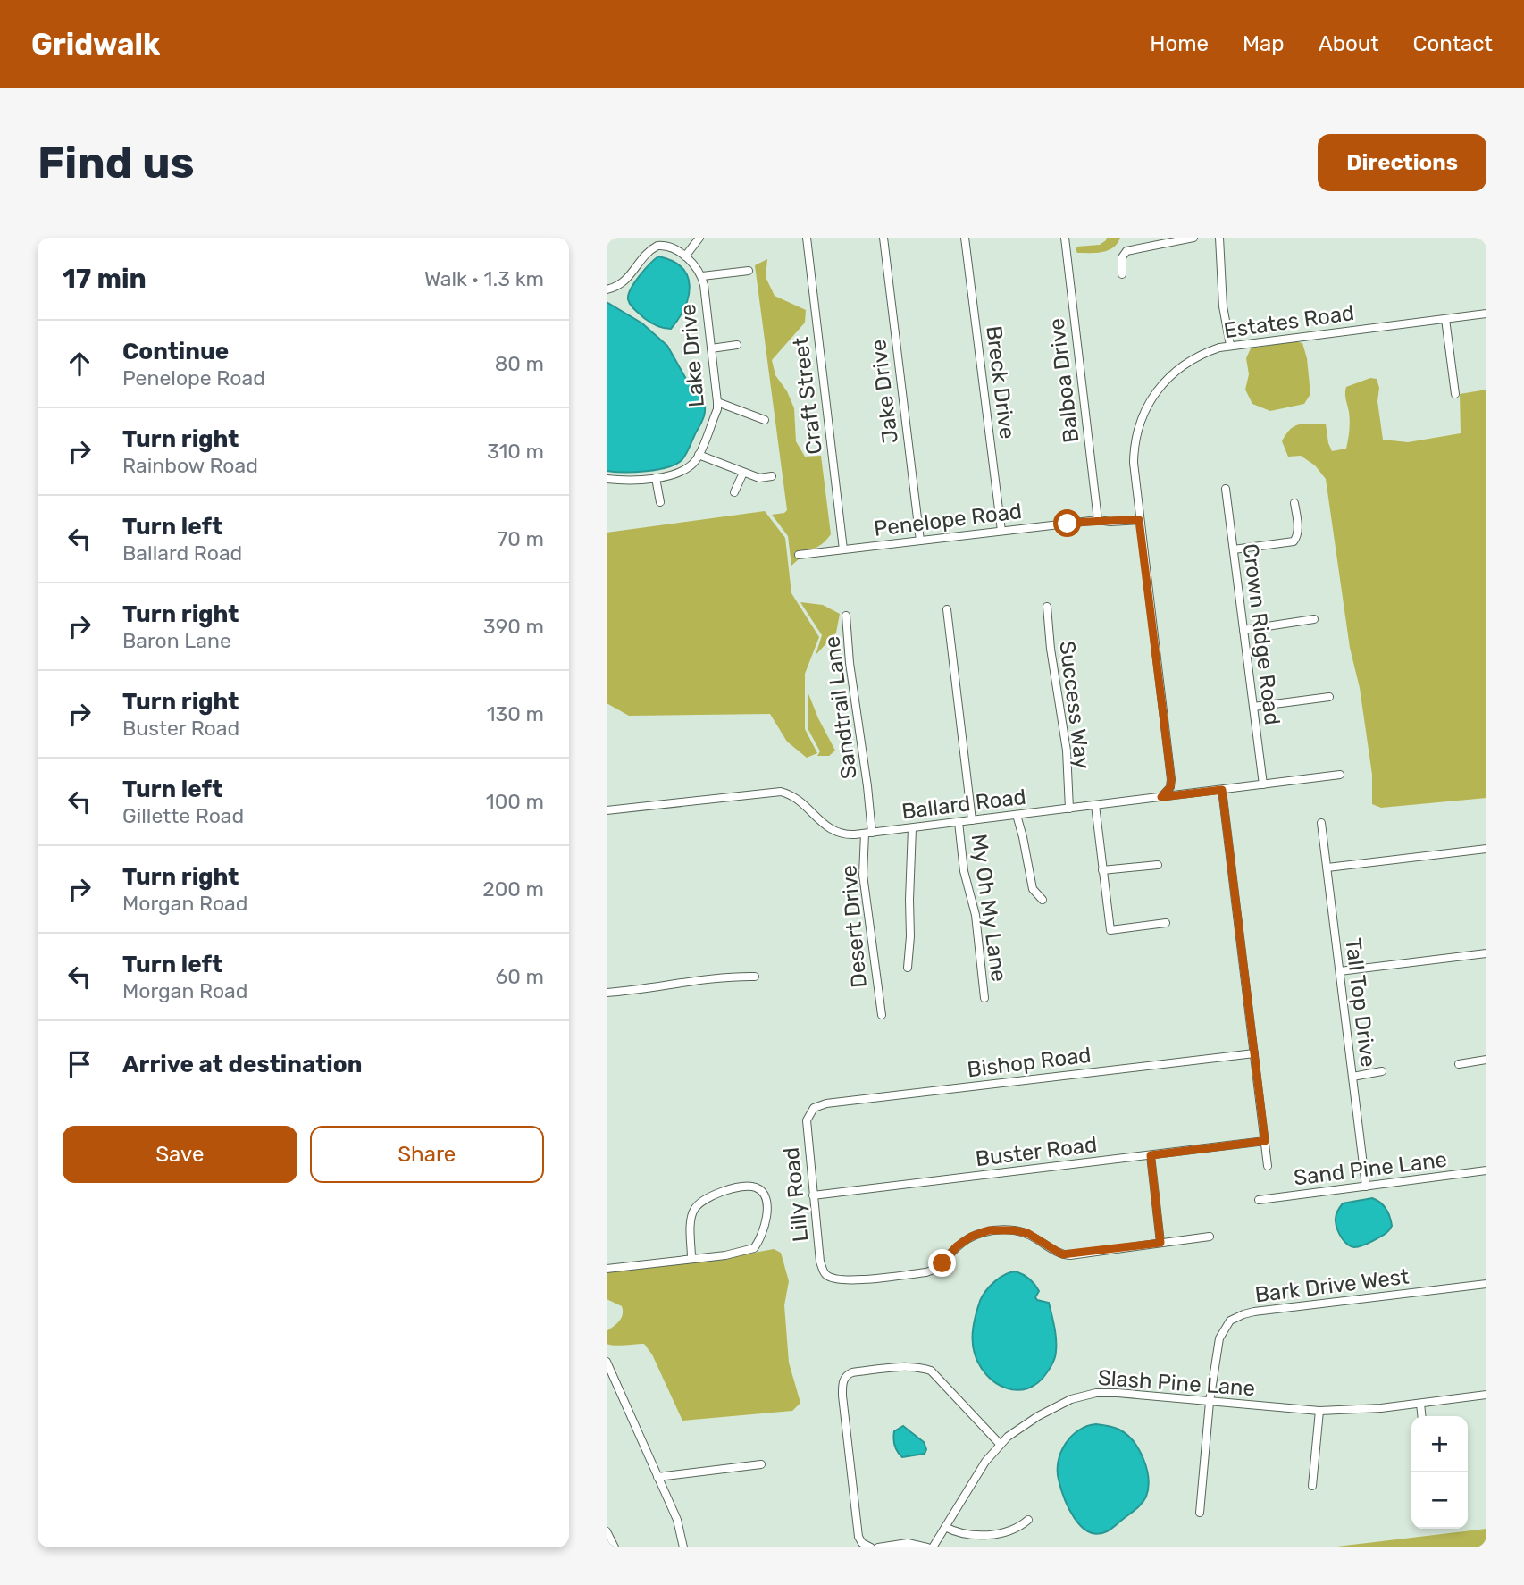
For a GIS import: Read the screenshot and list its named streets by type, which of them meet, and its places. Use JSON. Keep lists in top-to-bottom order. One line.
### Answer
{"streets":{"street":["Estates Road","Lake Drive","Balboa Drive","Breck Drive","Jake Drive","Craft Street","Penelope Road","Crown Ridge Road","Success Way","Sandtrail Lane","Ballard Road","My Oh My Lane","Desert Drive","Tall Top Drive","Bishop Road","Buster Road","Sand Pine Lane","Lilly Road","Bark Drive West","Slash Pine Lane"]},"crossings":[["Estates Road","Penelope Road"],["Estates Road","Ballard Road"],["Balboa Drive","Penelope Road"],["Breck Drive","Penelope Road"],["Jake Drive","Penelope Road"],["Craft Street","Penelope Road"],["Crown Ridge Road","Ballard Road"],["Success Way","Ballard Road"],["Sandtrail Lane","Ballard Road"],["Sandtrail Lane","Desert Drive"],["Ballard Road","My Oh My Lane"],["Ballard Road","Desert Drive"],["Tall Top Drive","Sand Pine Lane"],["Bishop Road","Lilly Road"],["Buster Road","Lilly Road"],["Bark Drive West","Slash Pine Lane"]],"page":{"header":"Gridwalk","nav":["Home","Map","About","Contact"],"buttons":["Directions",["Save","Share"]],"title":"Find us","heading":["17 min","Walk · 1.3 km"],"list":[["Continue","Penelope Road","80 m"],["Turn right","Rainbow Road","310 m"],["Turn left","Ballard Road","70 m"],["Turn right","Baron Lane","390 m"],["Turn right","Buster Road","130 m"],["Turn left","Gillette Road","100 m"],["Turn right","Morgan Road","200 m"],["Turn left","Morgan Road","60 m"],"Arrive at destination"],"map_buttons":["+","−"]}}
